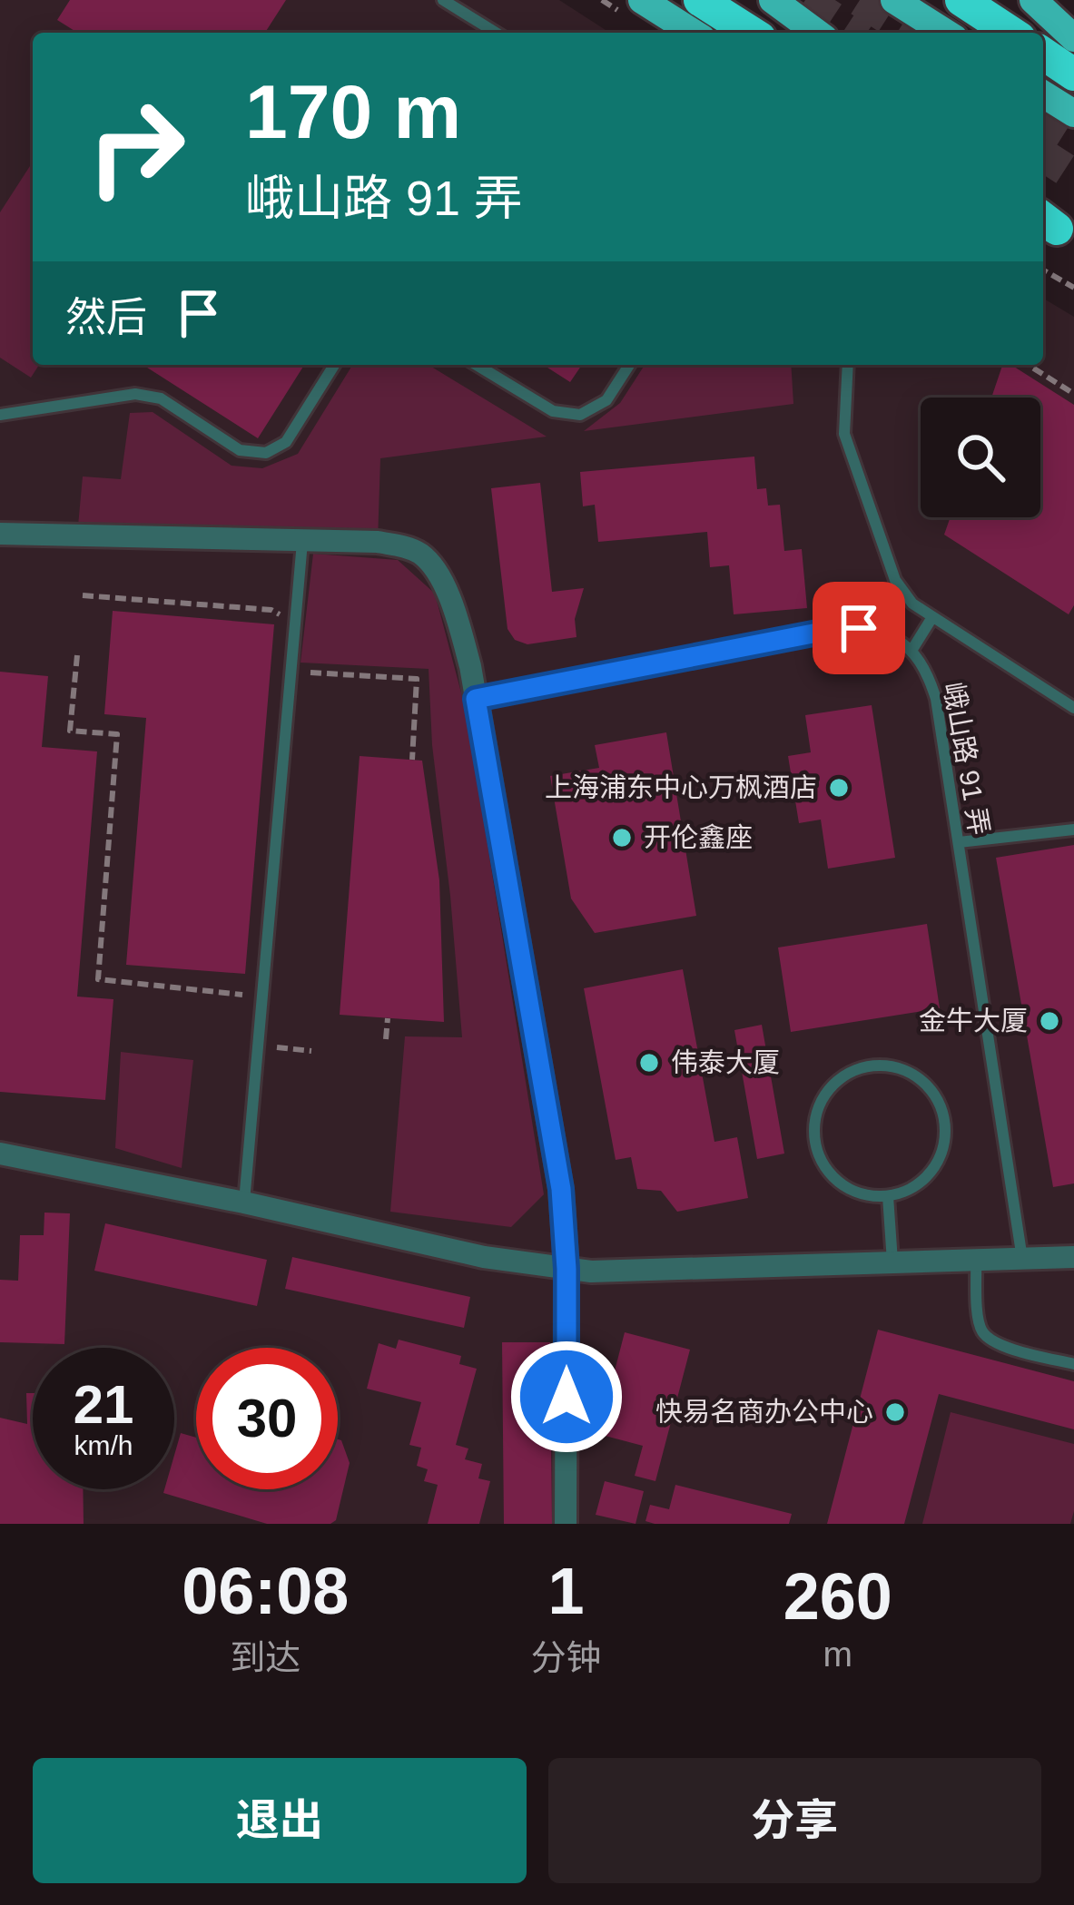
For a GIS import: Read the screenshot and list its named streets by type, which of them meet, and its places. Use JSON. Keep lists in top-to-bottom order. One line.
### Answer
{"streets":{"lane":["峨山路 91 弄"]},"places":["上海浦东中心万枫酒店","开伦鑫座","金牛大厦","伟泰大厦","快易名商办公中心"],"page":{"turn":["170 m","峨山路 91 弄"],"then":"然后","speed":"21 km/h","limit":"30","eta":["06:08","到达","1","分钟","260","m"],"buttons":["退出","分享"]}}
